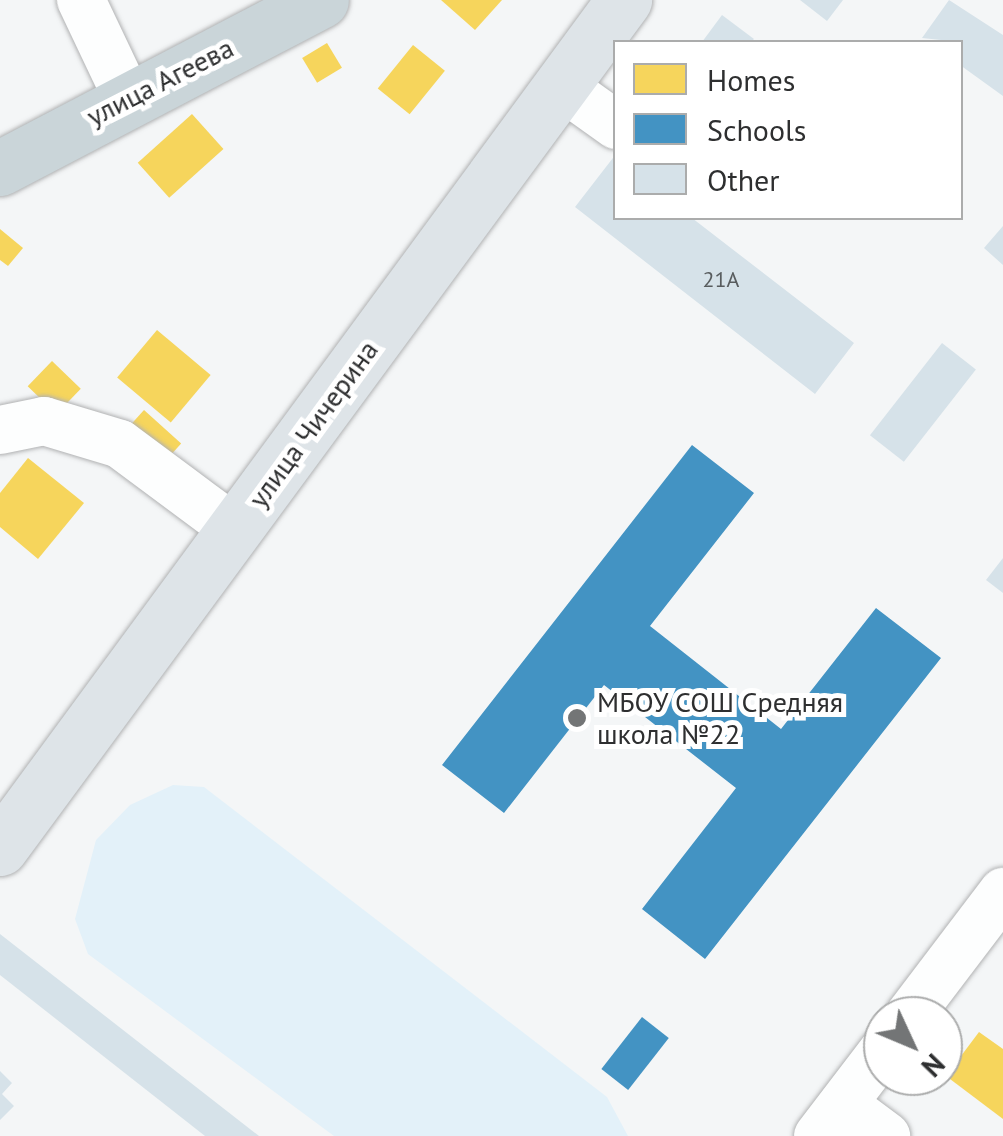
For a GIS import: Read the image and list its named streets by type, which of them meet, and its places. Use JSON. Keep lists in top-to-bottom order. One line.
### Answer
{"streets":{"highway":["улица Агеева"],"main road":["улица Чичерина"]},"places":["МБОУ СОШ Средняя школа №22"],"house_numbers":["21А"],"legend":["Homes","Schools","Other"],"north":"bottom right"}
